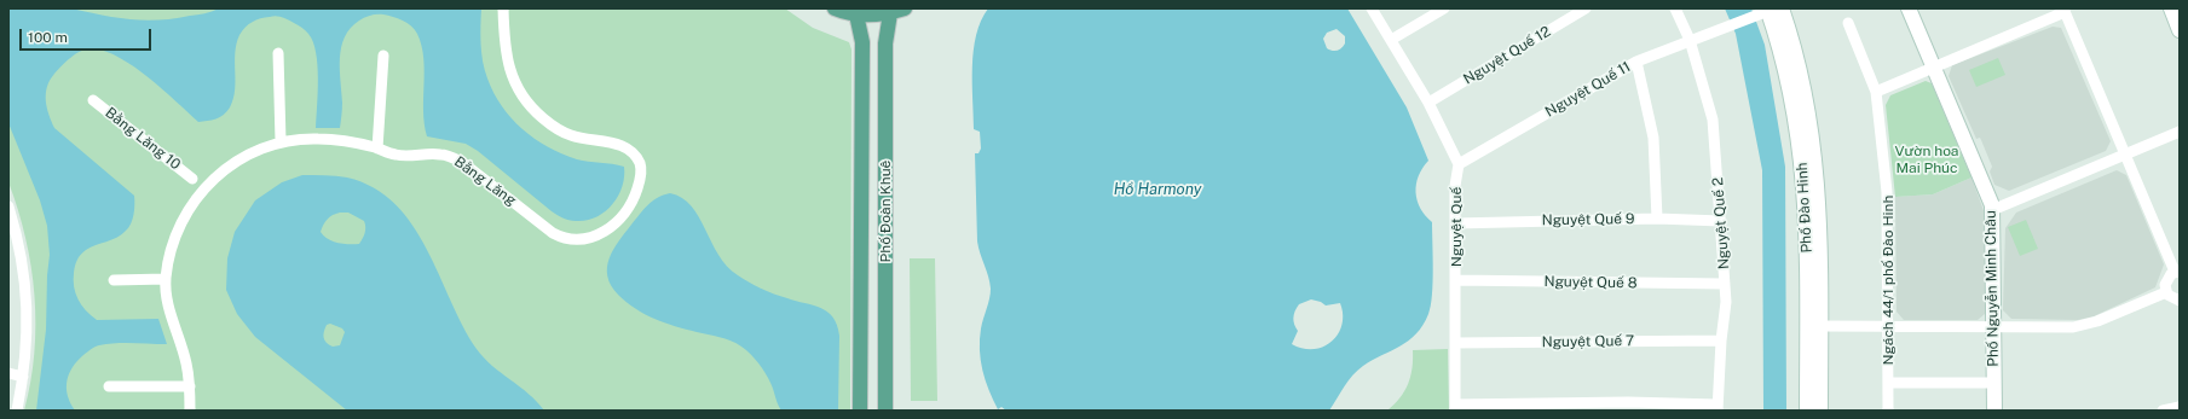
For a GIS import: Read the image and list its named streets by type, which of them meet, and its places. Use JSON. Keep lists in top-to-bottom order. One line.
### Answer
{"streets":{"main road":["Phố Đoàn Khuê"],"street":["Nguyệt Quế 12","Nguyệt Quế 11","Bằng Lăng 10","Bằng Lăng","Phố Đào Hinh","Nguyệt Quế 9","Nguyệt Quế 2","Nguyệt Quế","Ngách 44/1 phố Đào Hinh","Nguyệt Quế 8","Phố Nguyễn Minh Châu","Nguyệt Quế 7"]},"crossings":[["Nguyệt Quế 11","Phố Đào Hinh"],["Nguyệt Quế 11","Nguyệt Quế 2"],["Nguyệt Quế 11","Nguyệt Quế"],["Nguyệt Quế 9","Nguyệt Quế 2"],["Nguyệt Quế 9","Nguyệt Quế"],["Nguyệt Quế 2","Nguyệt Quế 8"],["Nguyệt Quế 2","Nguyệt Quế 7"],["Nguyệt Quế","Nguyệt Quế 8"],["Nguyệt Quế","Nguyệt Quế 7"]],"water":["Hồ Harmony"],"parks":["Vườn hoa Mai Phúc"],"scale_bar":"100 m"}
